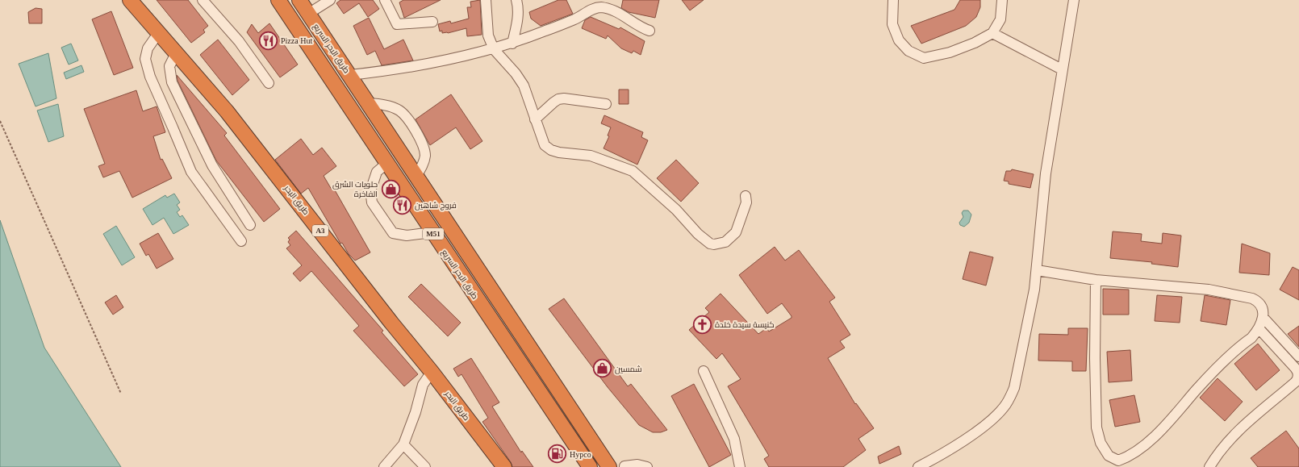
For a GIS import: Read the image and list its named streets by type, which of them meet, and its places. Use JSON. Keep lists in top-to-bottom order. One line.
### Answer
{"streets":{"highway":["طريق البحر السريع","طريق البحر","A3","M51"]},"places":{"restaurant":["Pizza Hut","فروج شاهين"],"shop":["حلويات الشرق الفاخرة","شمسين"],"church":["كنيسة سيدة خلدة"],"fuel station":["Hypco"]}}
